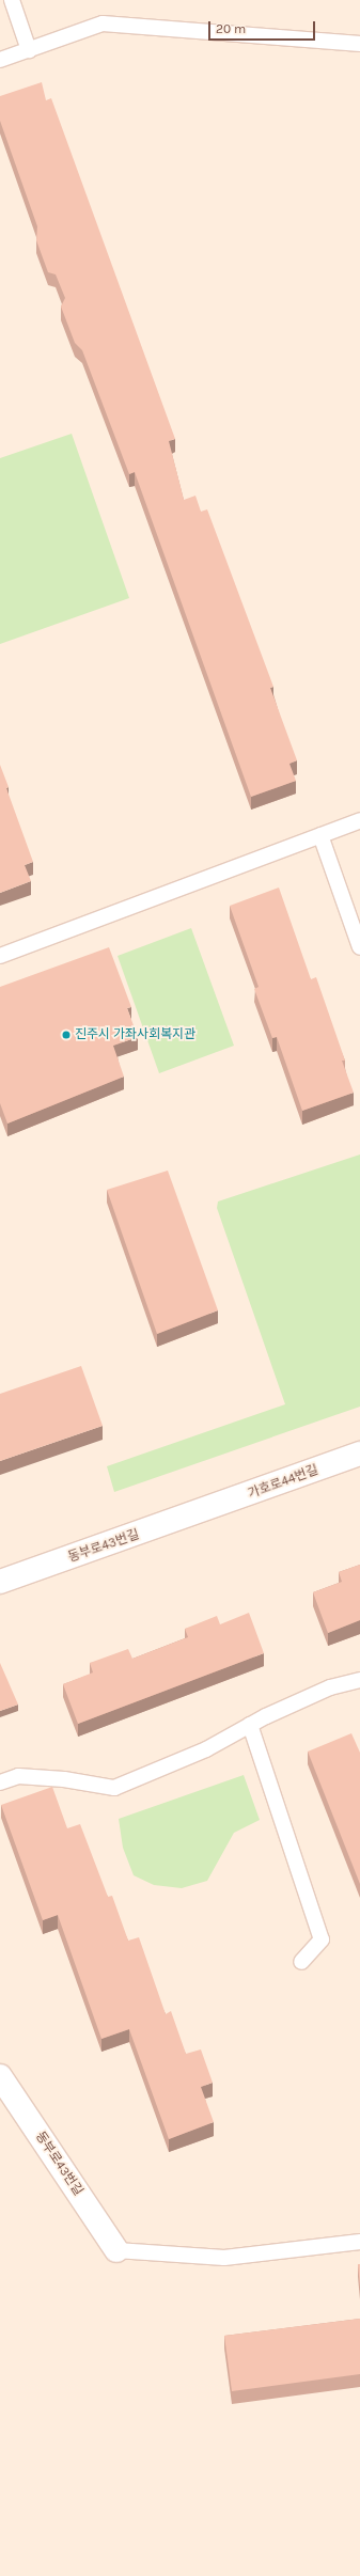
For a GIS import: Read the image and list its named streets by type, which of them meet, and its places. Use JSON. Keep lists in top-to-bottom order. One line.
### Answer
{"streets":{"street":["가호로44번길","동부로43번길"]},"crossings":[["가호로44번길","동부로43번길"]],"places":["진주시 가좌사회복지관"],"scale_bar":"20 m"}
